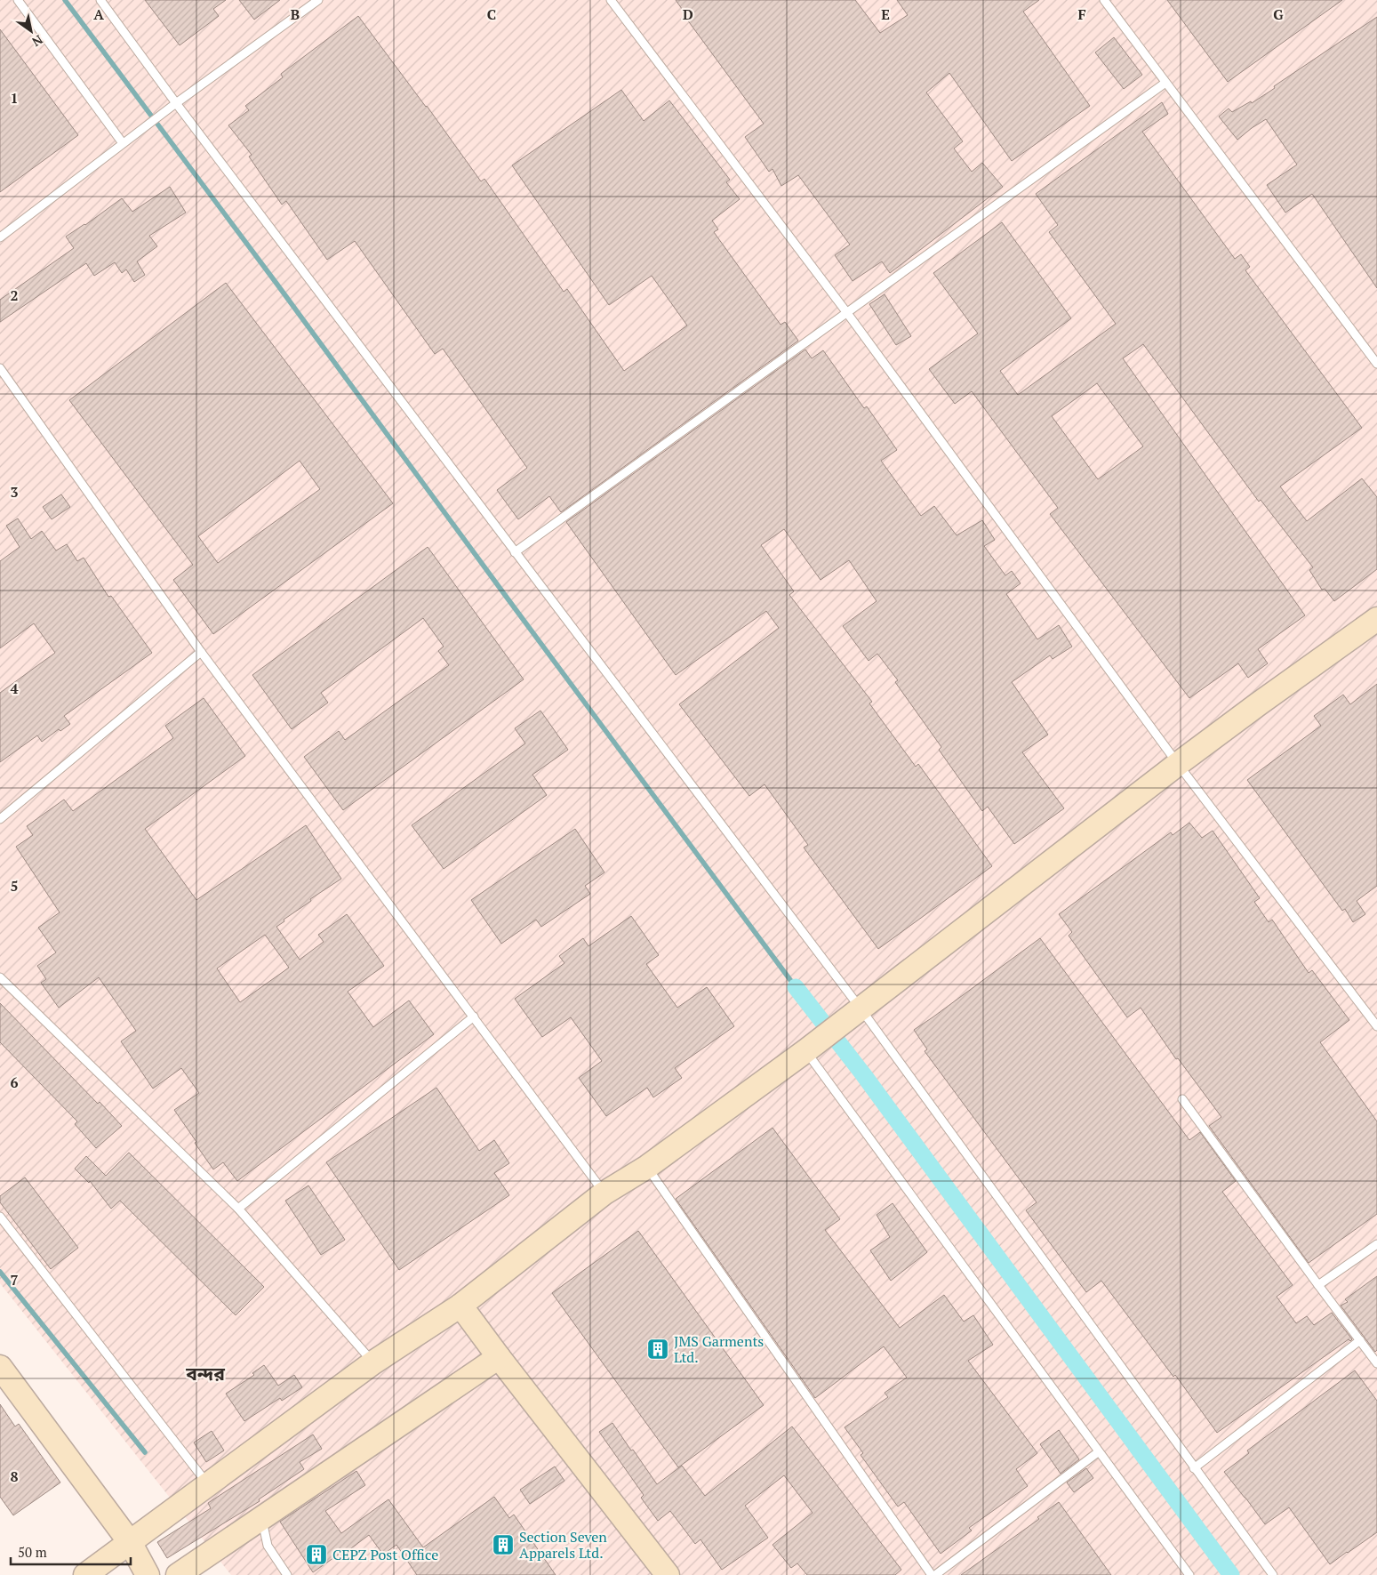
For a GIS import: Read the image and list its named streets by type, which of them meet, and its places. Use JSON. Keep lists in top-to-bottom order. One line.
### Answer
{"districts":["বন্দর"],"places":{"building":["JMS Garments Ltd.","Section Seven Apparels Ltd.","CEPZ Post Office"]},"scale_bar":"50 m","north":"bottom right","grid":{"columns":["A","B","C","D","E","F","G"],"rows":["1","2","3","4","5","6","7","8"]}}
